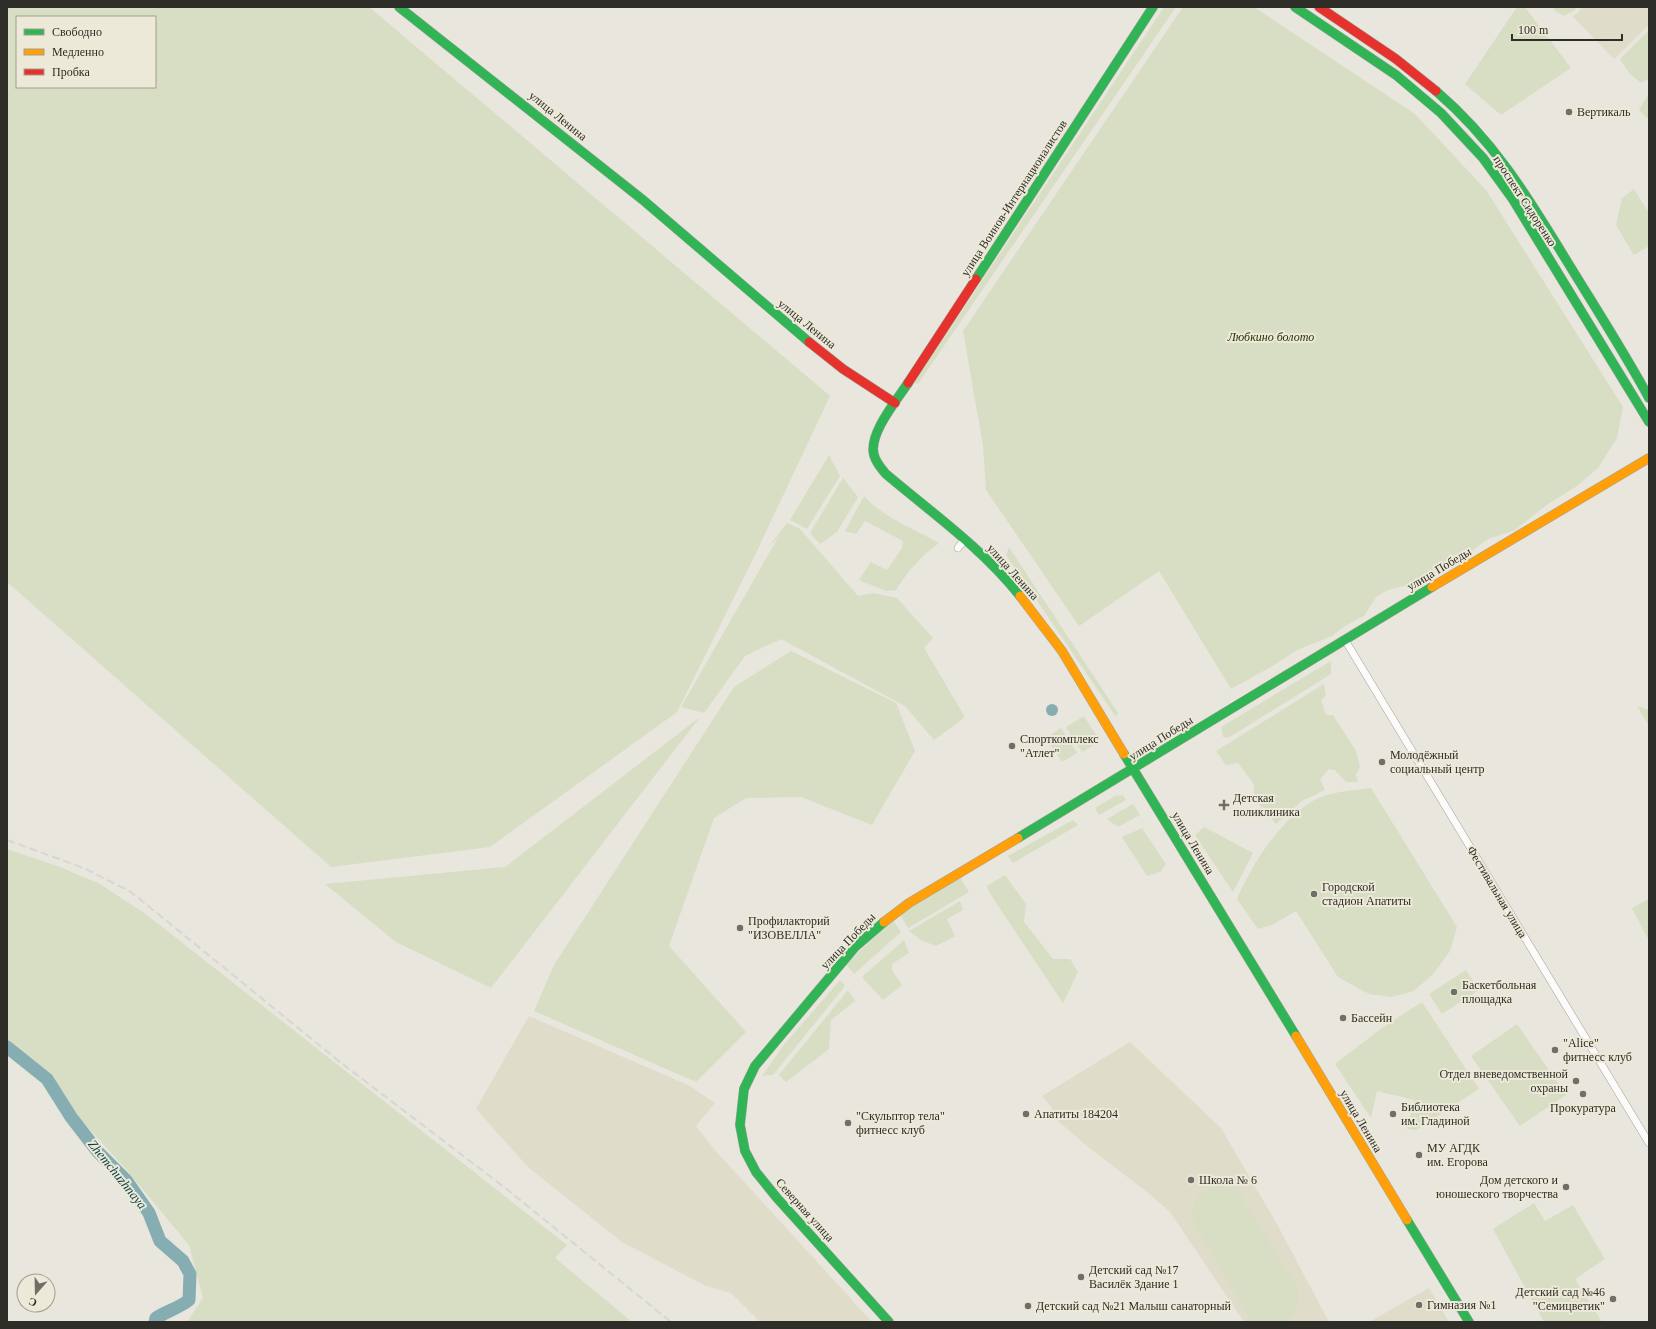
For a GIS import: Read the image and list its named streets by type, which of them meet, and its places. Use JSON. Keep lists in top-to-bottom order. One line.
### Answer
{"streets":{"main road":["улица Ленина","улица Воинов-Интернационалистов","проспект Сидоренко","улица Победы","Северная улица"],"street":["Фестивальная улица"]},"crossings":[["улица Ленина","улица Воинов-Интернационалистов"],["улица Ленина","улица Победы"],["улица Победы","Фестивальная улица"],["улица Победы","Северная улица"]],"water":["Zhemchuzhnaya"],"parks":["Любкино болото"],"places":{"other":["Вертикаль","Спорткомплекс \"Атлет\"","Молодёжный социальный центр","Городской стадион Апатиты","Профилакторий \"ИЗОВЕЛЛА\"","Баскетбольная площадка","Бассейн","\"Alice\" фитнесс клуб","Отдел вневедомственной охраны","Прокуратура","Апатиты 184204","Библиотека им. Гладиной","\"Скульптор тела\" фитнесс клуб","МУ АГДК им. Егорова","Школа № 6","Дом детского и юношеского творчества","Детский сад №17 Василёк Здание 1","Детский сад №46 \"Семицветик\"","Гимназия №1","Детский сад №21 Малыш санаторный"],"health":["Детская поликлиника"]},"legend":["Свободно","Медленно","Пробка"],"scale_bar":"100 m","north":"bottom"}
